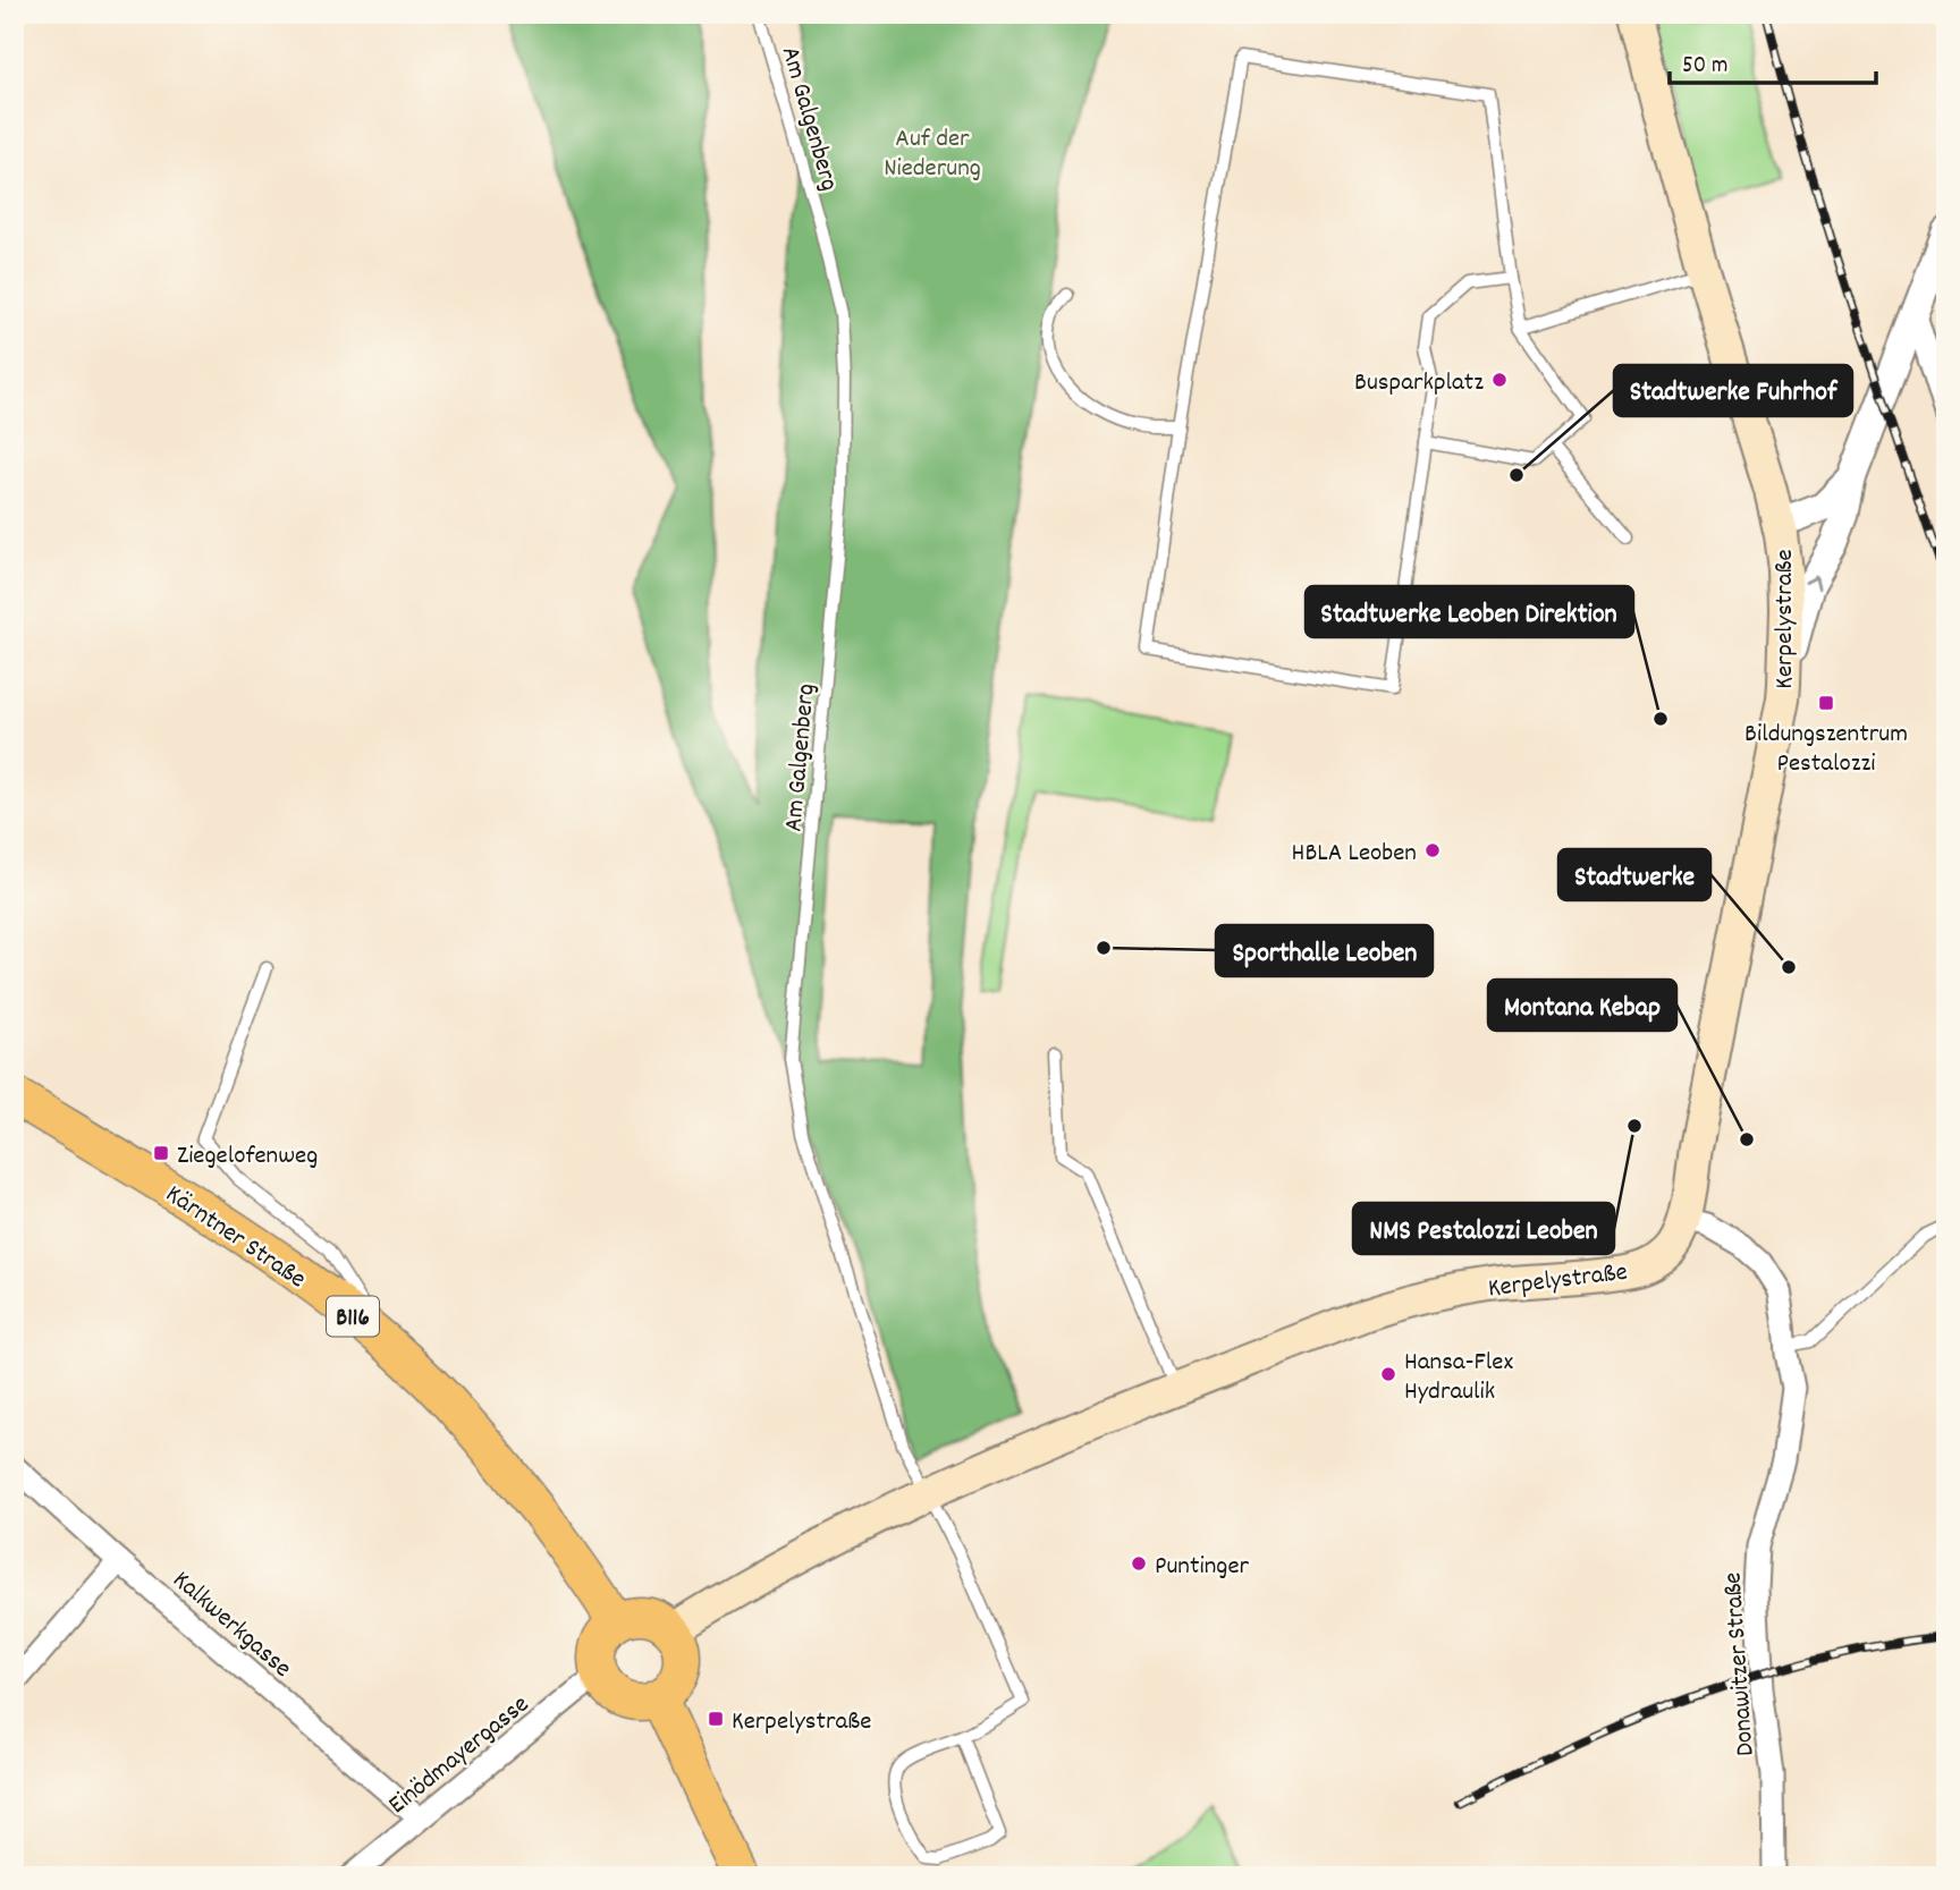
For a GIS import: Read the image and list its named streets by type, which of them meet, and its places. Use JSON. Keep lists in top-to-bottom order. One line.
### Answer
{"streets":{"main road":["Kerpelystraße","Kärntner Straße","B116"],"street":["Kalkwerkgasse","Donawitzer Straße","Einödmayergasse"],"lane":["Am Galgenberg"]},"crossings":[["Am Galgenberg","Kerpelystraße"],["Kerpelystraße","Kärntner Straße"],["Kerpelystraße","Donawitzer Straße"],["Kerpelystraße","Einödmayergasse"],["Kärntner Straße","Einödmayergasse"],["Kalkwerkgasse","Einödmayergasse"]],"parks":["Auf der Niederung"],"places":{"other":["Busparkplatz","Stadtwerke Fuhrhof","Stadtwerke Leoben Direktion","HBLA Leoben","Sporthalle Leoben","Stadtwerke","NMS Pestalozzi Leoben","Montana Kebap","Hansa-Flex Hydraulik","Puntinger"],"transit":["Bildungszentrum Pestalozzi","Ziegelofenweg","Kerpelystraße"]},"scale_bar":"50 m"}
